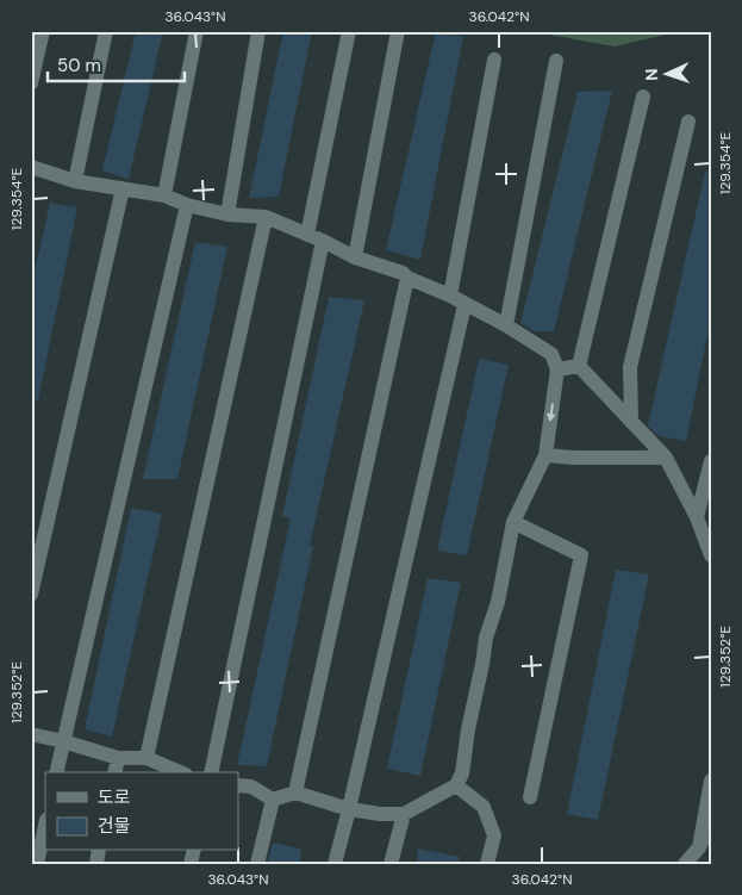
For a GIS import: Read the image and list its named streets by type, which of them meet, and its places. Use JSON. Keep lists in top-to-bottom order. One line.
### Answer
{"legend":["도로","건물"],"scale_bar":"50 m","north":"left","coordinates":["36.043°N","36.042°N","129.354°E","129.352°E"]}
